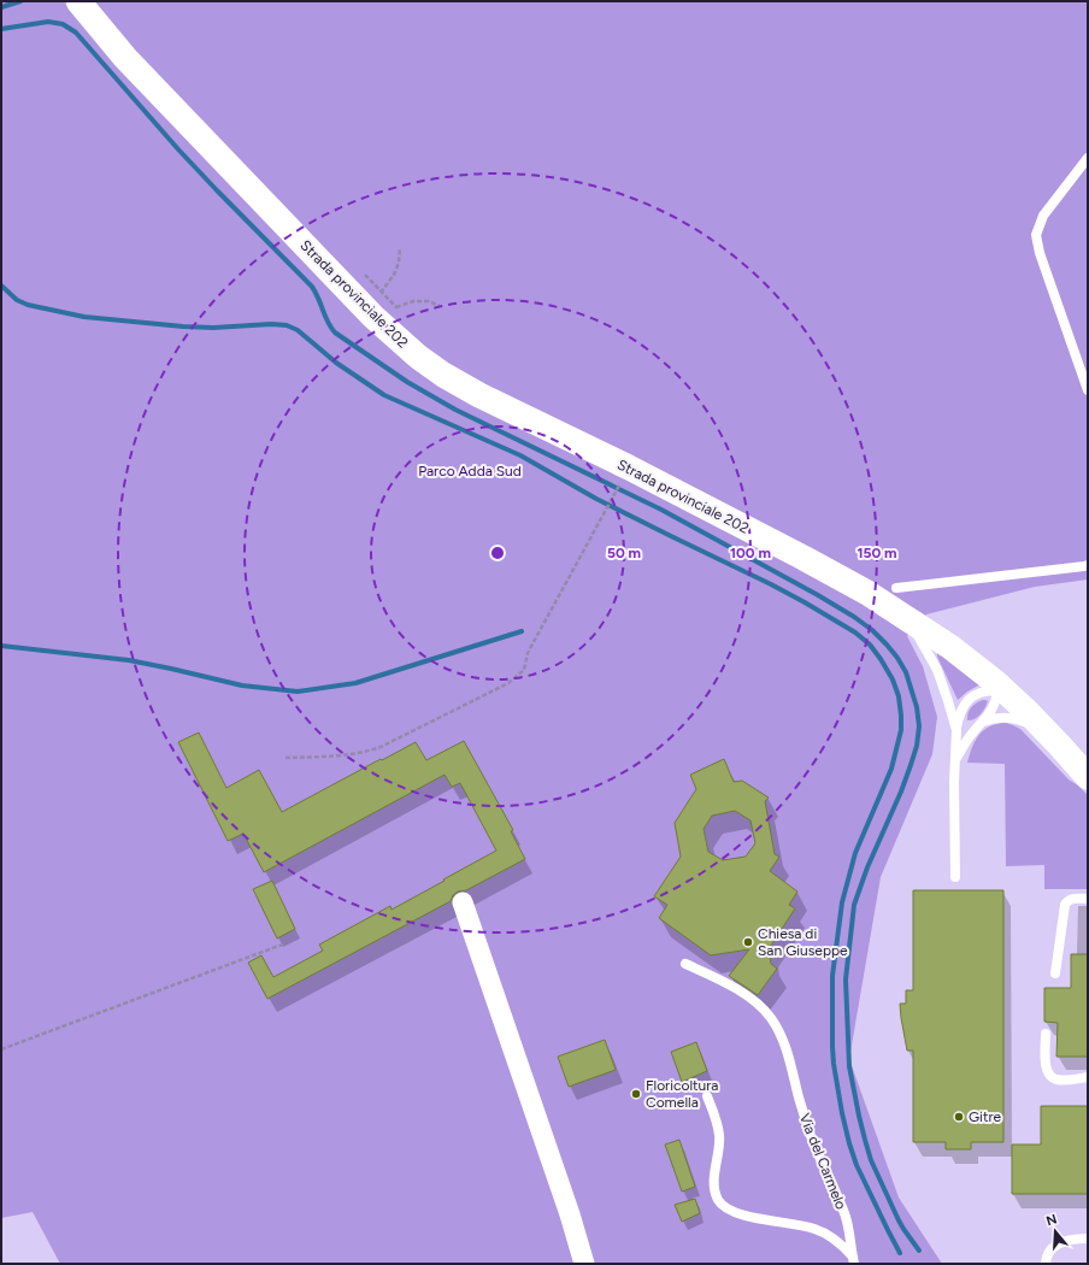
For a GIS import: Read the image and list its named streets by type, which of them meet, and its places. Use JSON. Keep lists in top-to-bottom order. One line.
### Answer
{"streets":{"street":["Strada provinciale 202"],"lane":["Via del Carmelo"]},"parks":["Parco Adda Sud"],"places":["Chiesa di San Giuseppe","Floricoltura Comella","Gitre"],"north":"top","rings":["50 m","100 m","150 m"]}
